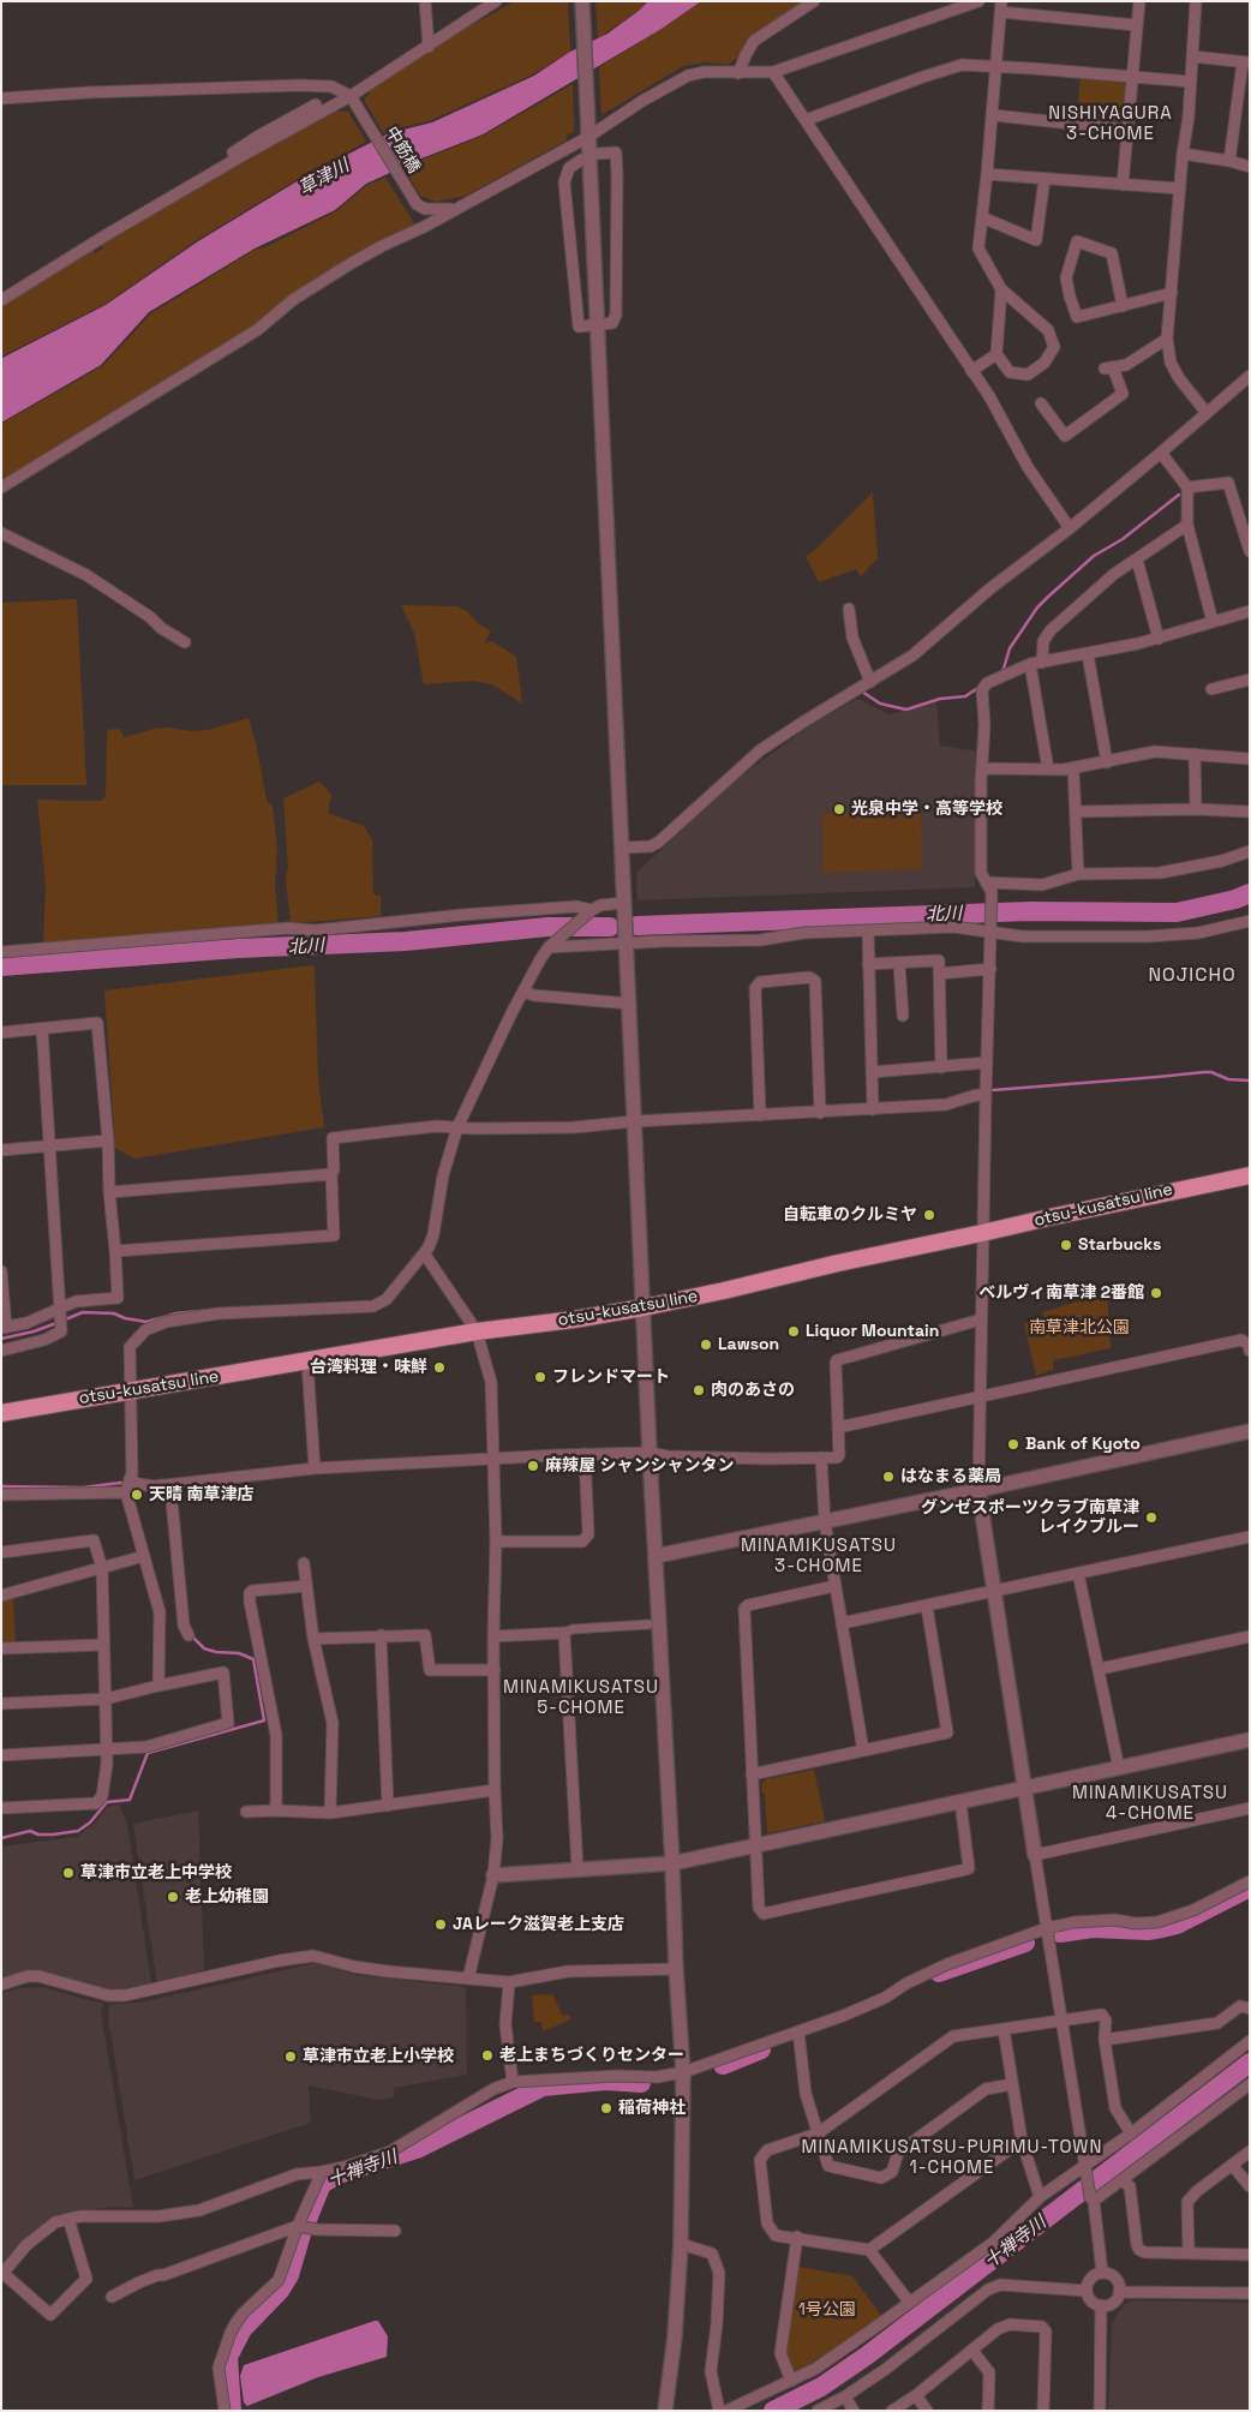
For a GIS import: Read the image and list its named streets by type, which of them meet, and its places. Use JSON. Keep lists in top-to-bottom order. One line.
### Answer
{"streets":{"main road":["otsu-kusatsu line"],"street":["中筋橋"]},"districts":["NISHIYAGURA 3-CHOME","NOJICHO","MINAMIKUSATSU 3-CHOME","MINAMIKUSATSU 5-CHOME","MINAMIKUSATSU 4-CHOME","MINAMIKUSATSU-PURIMU-TOWN 1-CHOME"],"water":["草津川","北川","十禅寺川"],"parks":["南草津北公園","1号公園"],"places":["光泉中学・高等学校","自転車のクルミヤ","Starbucks","ベルヴィ南草津 2番館","Liquor Mountain","Lawson","台湾料理・味鮮","フレンドマート","肉のあさの","Bank of Kyoto","麻辣屋 シャンシャンタン","はなまる薬局","天晴 南草津店","グンゼスポーツクラブ南草津 レイクブルー","草津市立老上中学校","老上幼稚園","JAレーク滋賀老上支店","老上まちづくりセンター","草津市立老上小学校","稲荷神社"]}
